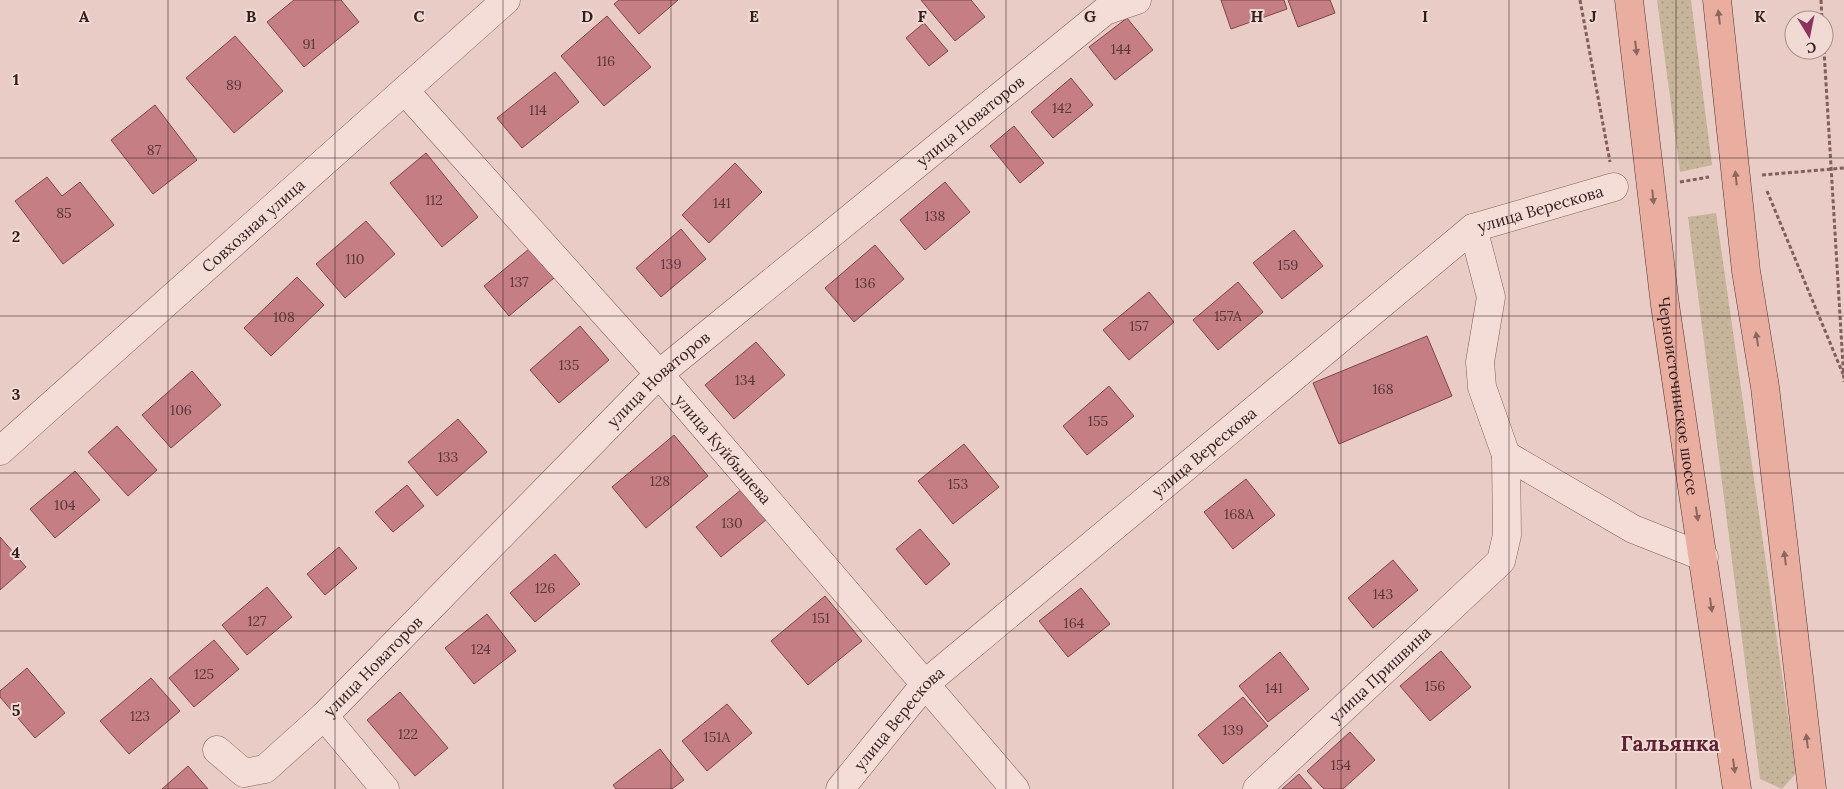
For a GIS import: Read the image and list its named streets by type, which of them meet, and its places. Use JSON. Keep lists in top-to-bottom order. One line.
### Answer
{"streets":{"main road":["Черноисточинское шоссе"],"street":["улица Новаторов","улица Верескова","Совхозная улица","улица Куйбышева","улица Пришвина"]},"crossings":[["улица Новаторов","улица Куйбышева"],["улица Верескова","улица Куйбышева"],["Совхозная улица","улица Куйбышева"]],"districts":["Гальянка"],"house_numbers":["91","144","116","89","142","114","87","112","141","85","138","110","139","159","137","136","157А","108","157","135","134","168","106","155","133","128","153","104","168А","130","126","143","151","127","164","124","125","156","141","123","139","122","151А","154"],"north":"bottom","grid":{"columns":["A","B","C","D","E","F","G","H","I","J","K"],"rows":["1","2","3","4","5"]}}
